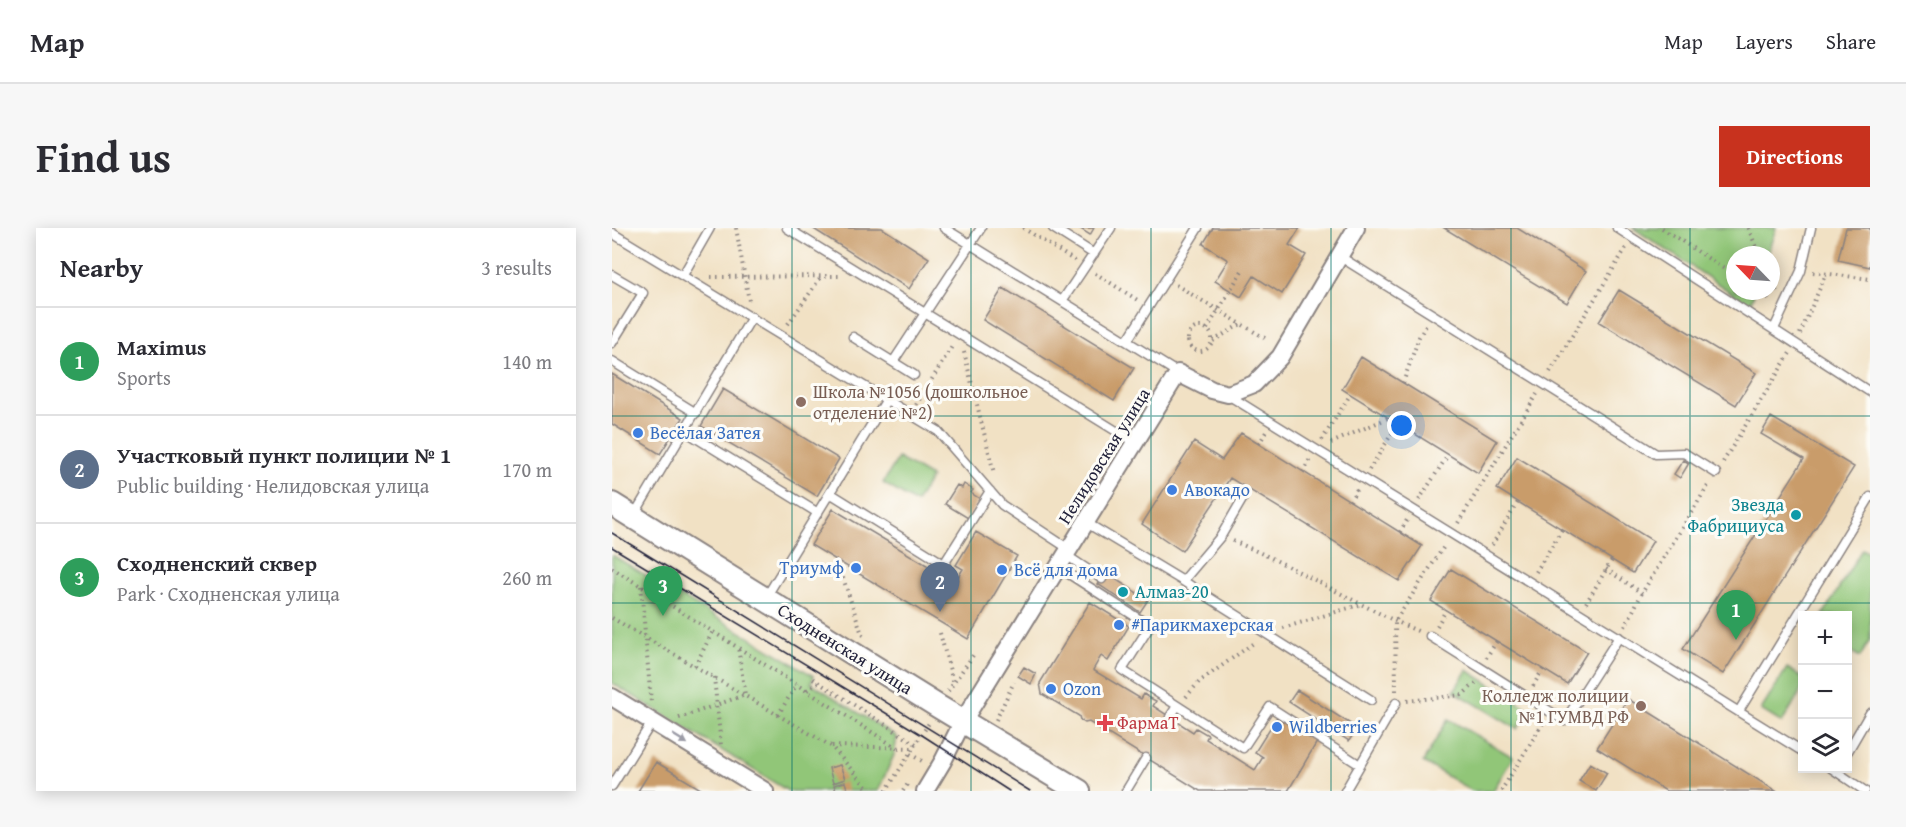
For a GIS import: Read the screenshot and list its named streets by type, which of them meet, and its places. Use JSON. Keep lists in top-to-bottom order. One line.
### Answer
{"streets":{"main road":["Сходненская улица"],"street":["Нелидовская улица"]},"crossings":[["Нелидовская улица","Сходненская улица"]],"places":{"other":["Школа №1056 (дошкольное отделение №2)","Весёлая Затея","Авокадо","Звезда Фабрициуса","Триумф","Всё для дома","Алмаз-20","#Парикмахерская","Ozon","Колледж полиции №1 ГУМВД РФ","Wildberries"],"health":["ФармаТ"]},"north":"top left","page":{"header":"Map","nav":["Map","Layers","Share"],"title":"Find us","buttons":"Directions","heading":["Nearby","3 results"],"list":[{"mark":"1","name":"Maximus","note":"Sports","value":"140 m"},{"mark":"2","name":"Участковый пункт полиции № 1","note":"Public building · Нелидовская улица","value":"170 m"},{"mark":"3","name":"Сходненский сквер","note":"Park · Сходненская улица","value":"260 m"}],"pins":["2","3","1"],"map_buttons":["+","−"]}}
